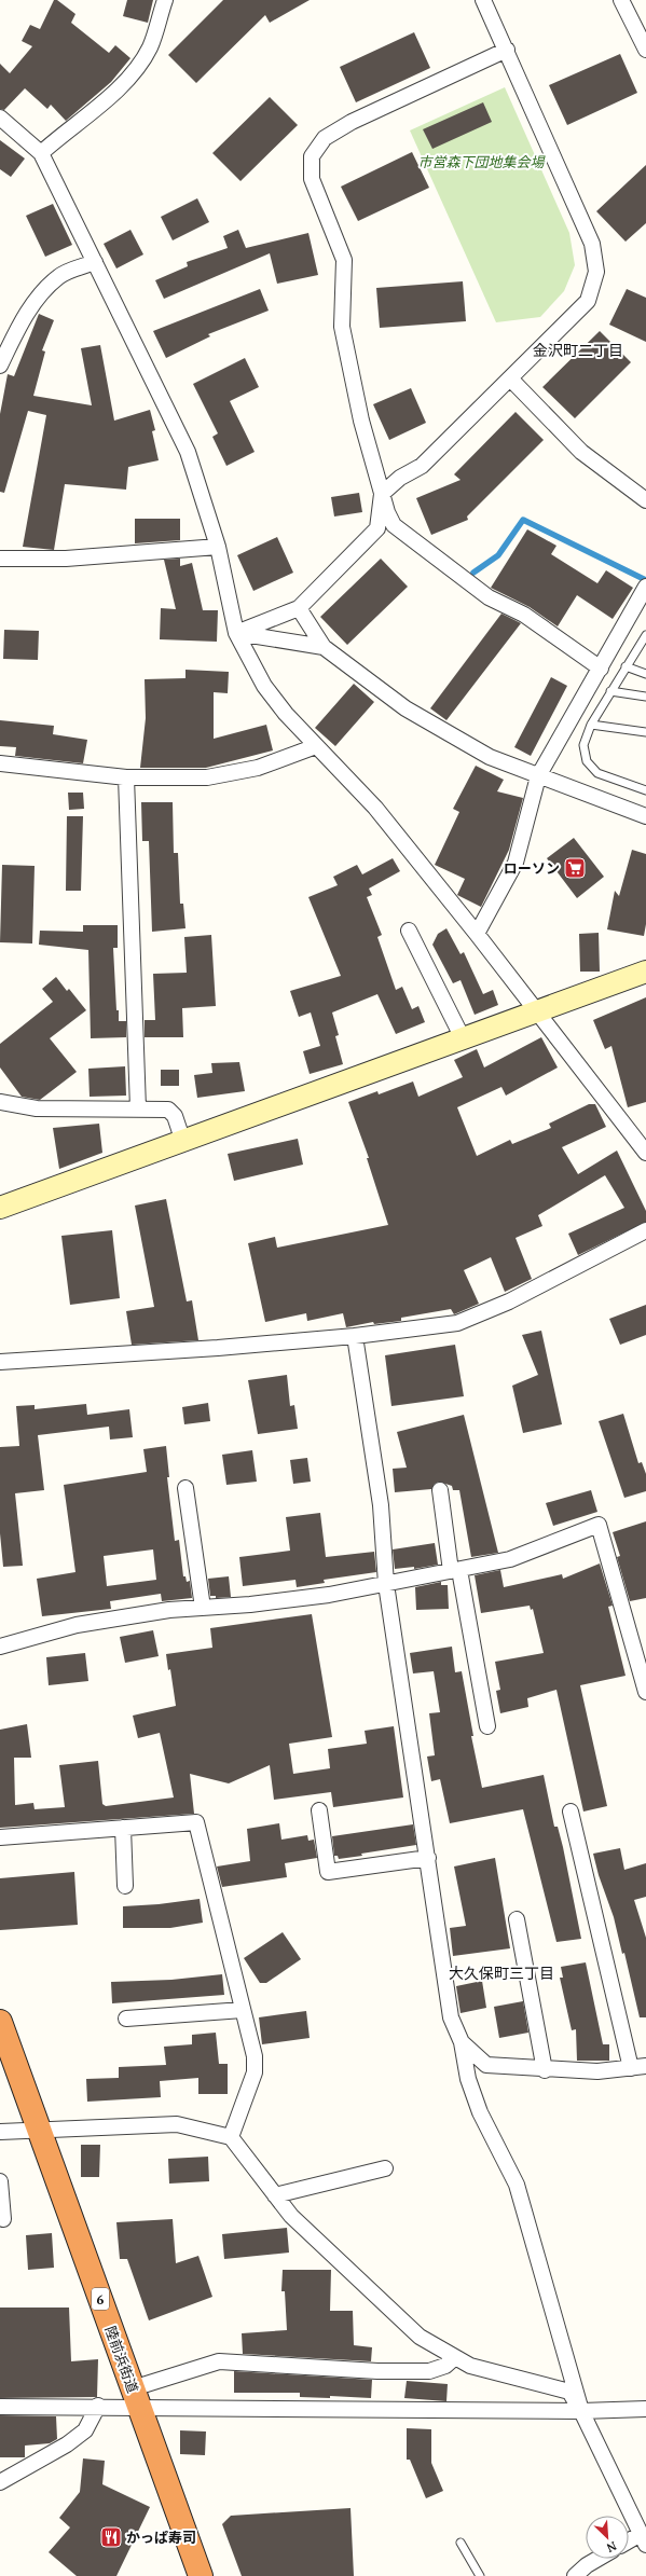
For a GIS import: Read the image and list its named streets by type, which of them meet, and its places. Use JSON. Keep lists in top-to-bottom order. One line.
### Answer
{"streets":{"highway":["6","陸前浜街道"]},"districts":["金沢町二丁目","大久保町三丁目"],"parks":["市営森下団地集会場"],"places":{"supermarket":["ローソン"],"restaurant":["かっぱ寿司"]},"north":"bottom right"}
